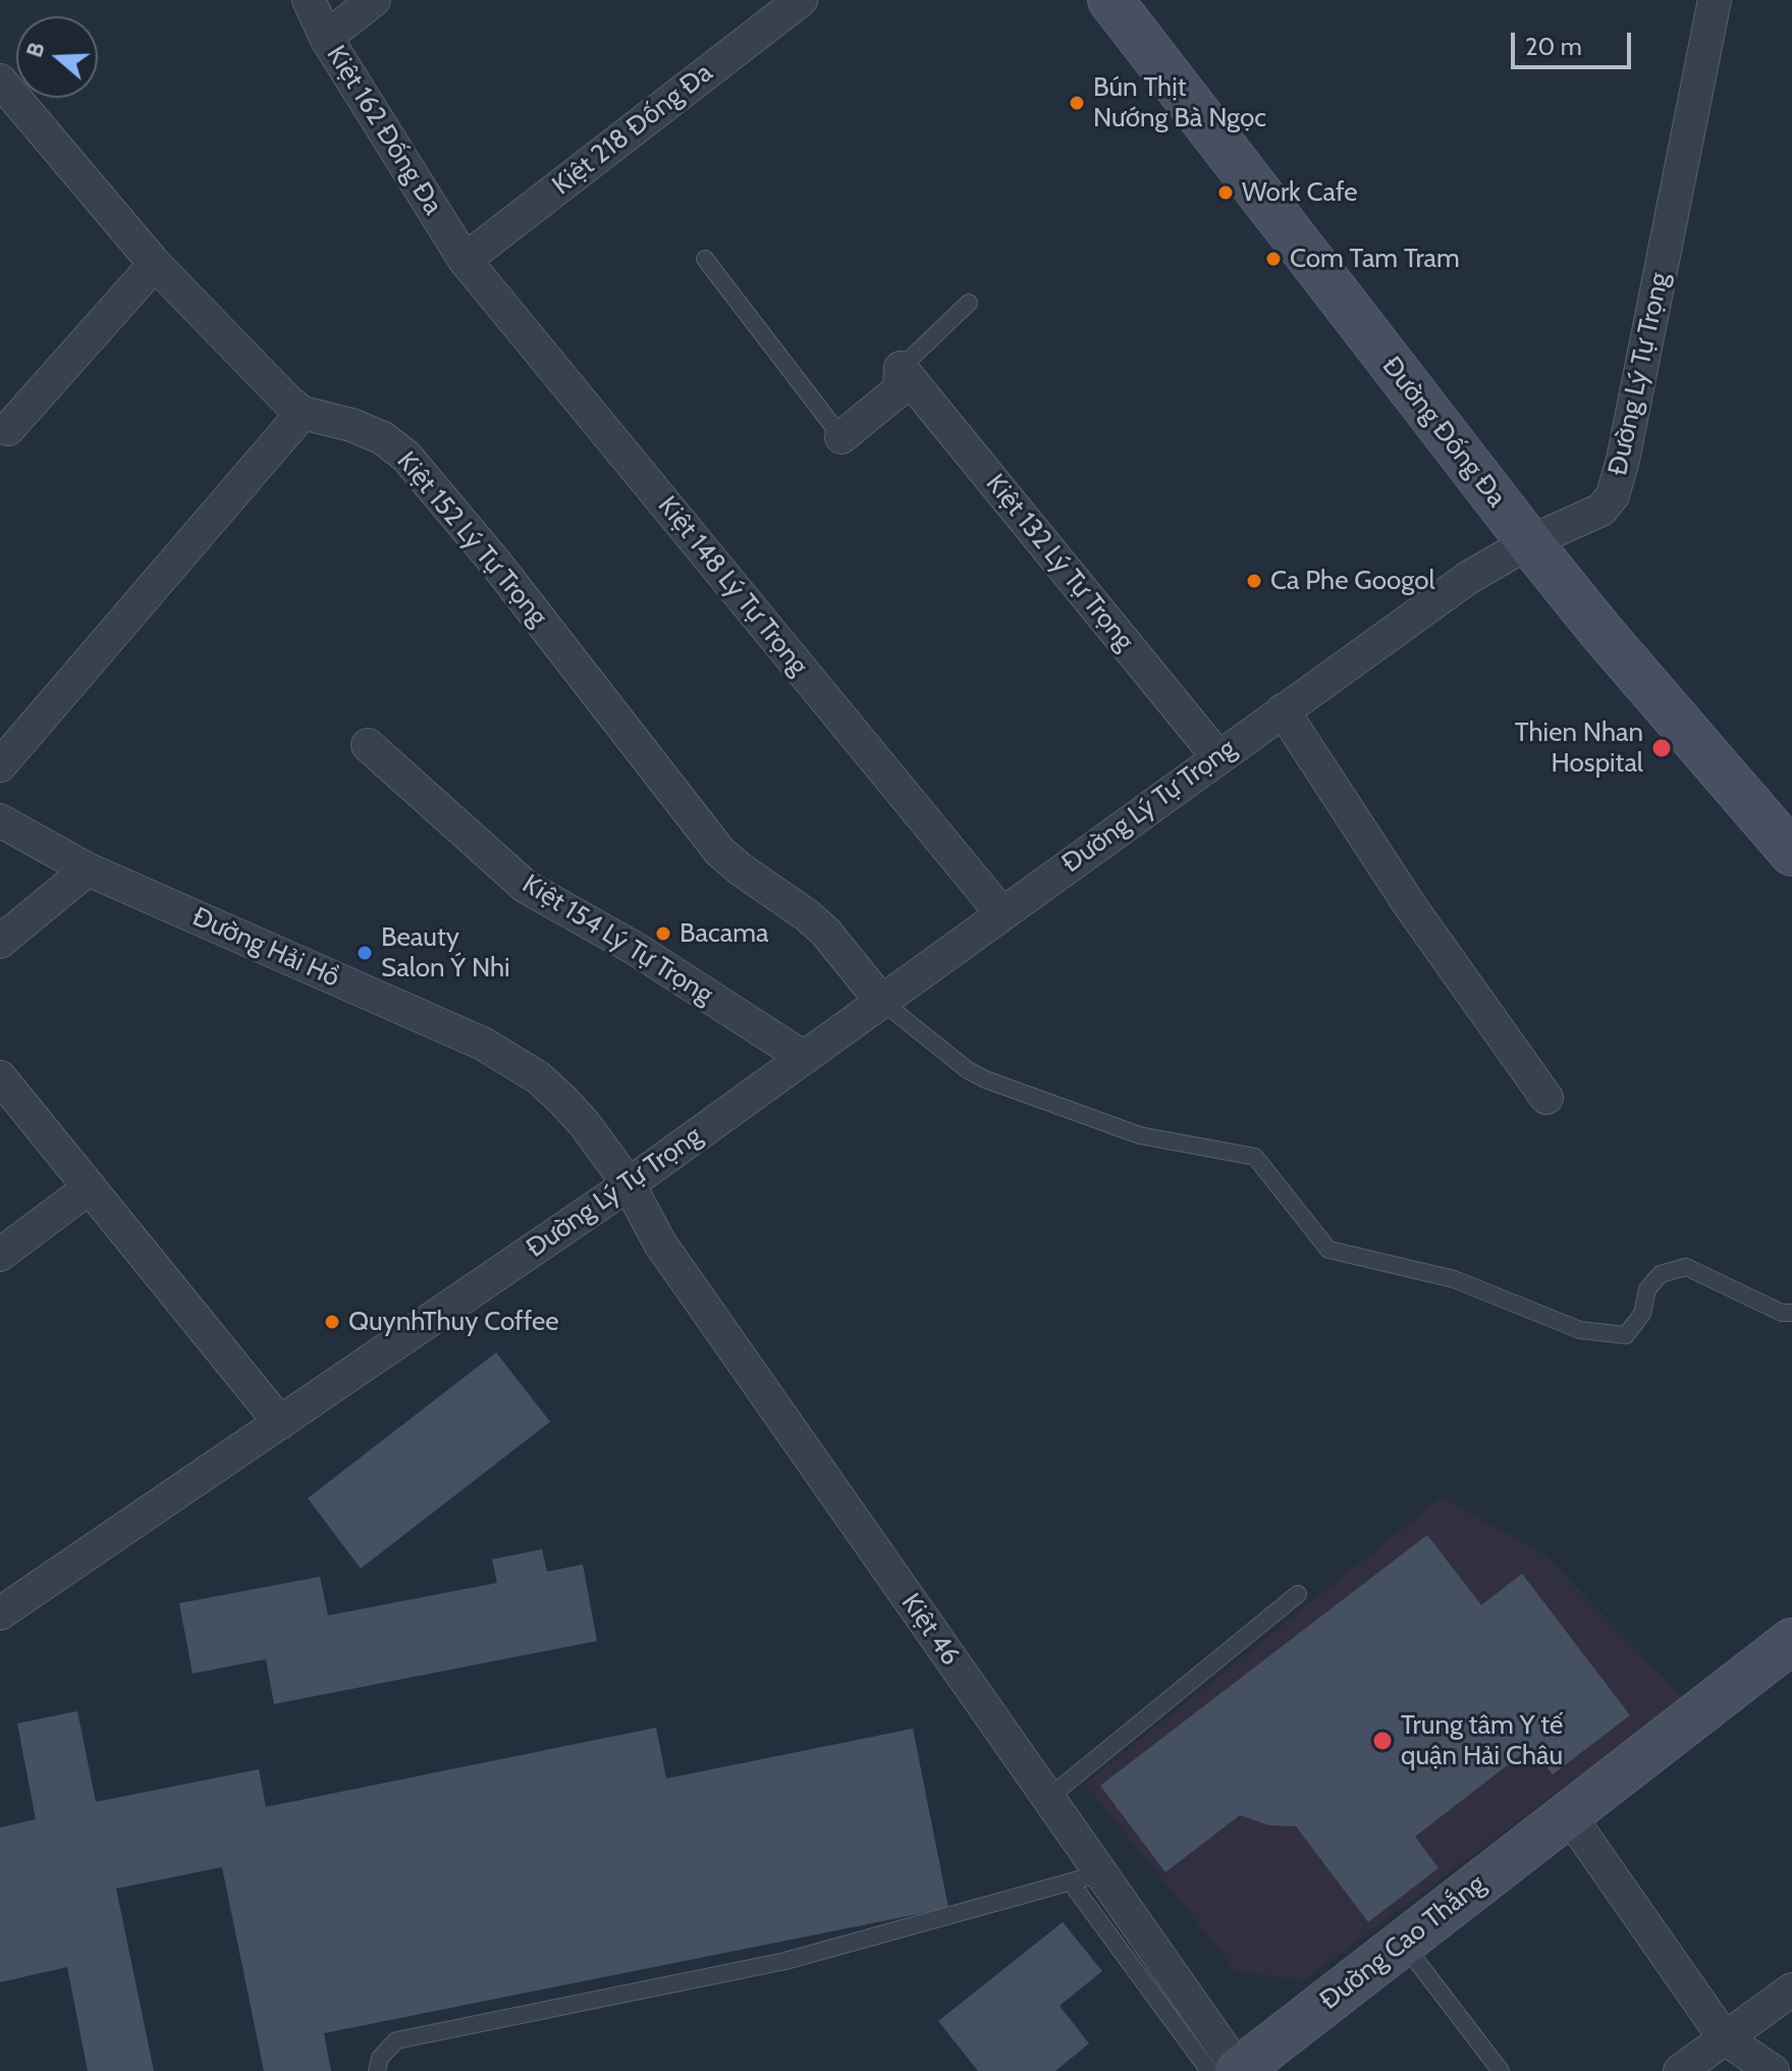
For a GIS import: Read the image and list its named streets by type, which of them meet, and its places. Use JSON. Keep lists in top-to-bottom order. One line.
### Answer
{"streets":{"main road":["Đường Đống Đa","Đường Cao Thắng"],"street":["Kiệt 218 Đống Đa","Kiệt 162 Đống Đa","Đường Lý Tự Trọng","Kiệt 152 Lý Tự Trọng","Kiệt 132 Lý Tự Trọng","Kiệt 148 Lý Tự Trọng","Kiệt 154 Lý Tự Trọng","Đường Hải Hồ","Kiệt 46"]},"crossings":[["Kiệt 218 Đống Đa","Kiệt 162 Đống Đa"],["Kiệt 218 Đống Đa","Kiệt 148 Lý Tự Trọng"],["Kiệt 162 Đống Đa","Kiệt 148 Lý Tự Trọng"],["Đường Lý Tự Trọng","Đường Đống Đa"],["Đường Lý Tự Trọng","Kiệt 152 Lý Tự Trọng"],["Đường Lý Tự Trọng","Kiệt 132 Lý Tự Trọng"],["Đường Lý Tự Trọng","Kiệt 148 Lý Tự Trọng"],["Đường Lý Tự Trọng","Kiệt 154 Lý Tự Trọng"],["Đường Lý Tự Trọng","Đường Hải Hồ"],["Đường Lý Tự Trọng","Kiệt 46"],["Đường Hải Hồ","Kiệt 46"],["Kiệt 46","Đường Cao Thắng"]],"places":["Bún Thịt Nướng Bà Ngọc","Work Cafe","Com Tam Tram","Ca Phe Googol","Thien Nhan Hospital","Bacama","Beauty Salon Ý Nhi","QuynhThuy Coffee","Trung tâm Y tế quận Hải Châu"],"scale_bar":"20 m","north":"left"}
